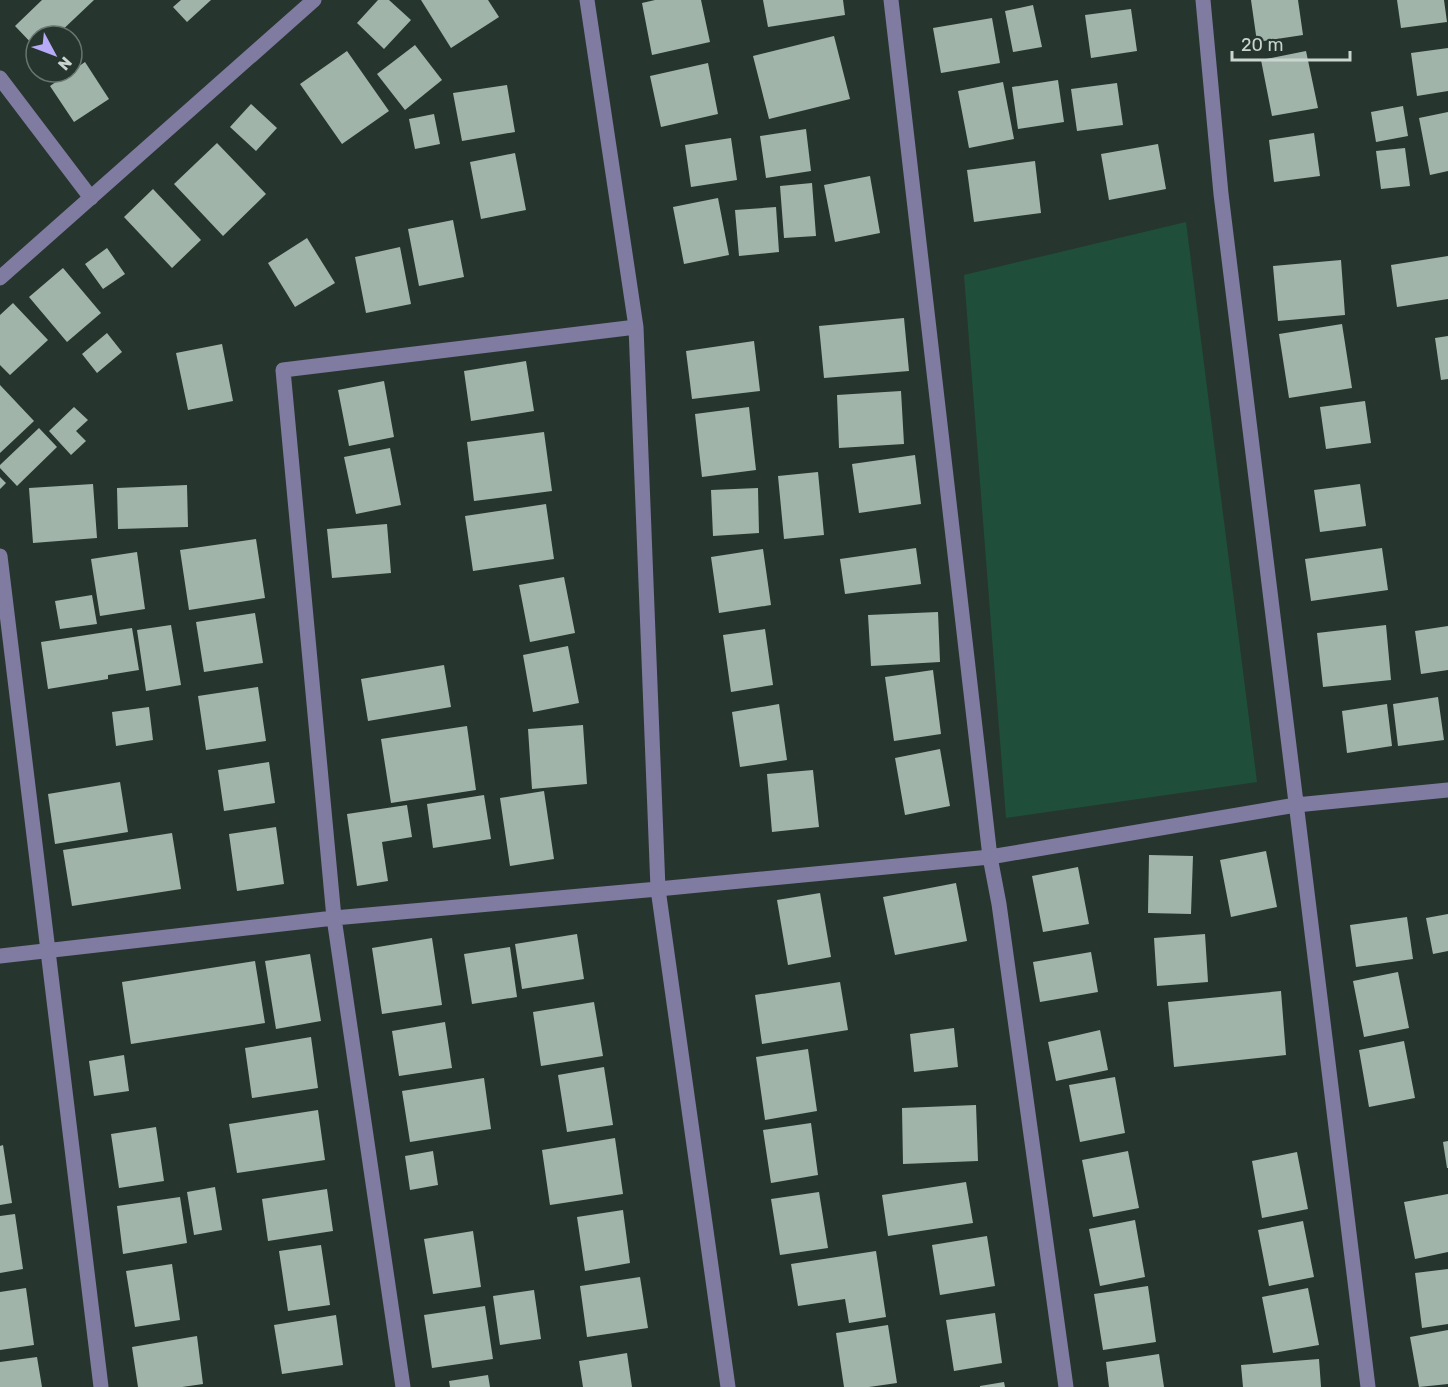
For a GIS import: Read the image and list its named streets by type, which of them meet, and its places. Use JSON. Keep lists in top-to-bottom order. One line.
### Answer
{"scale_bar":"20 m","north":"bottom right"}
